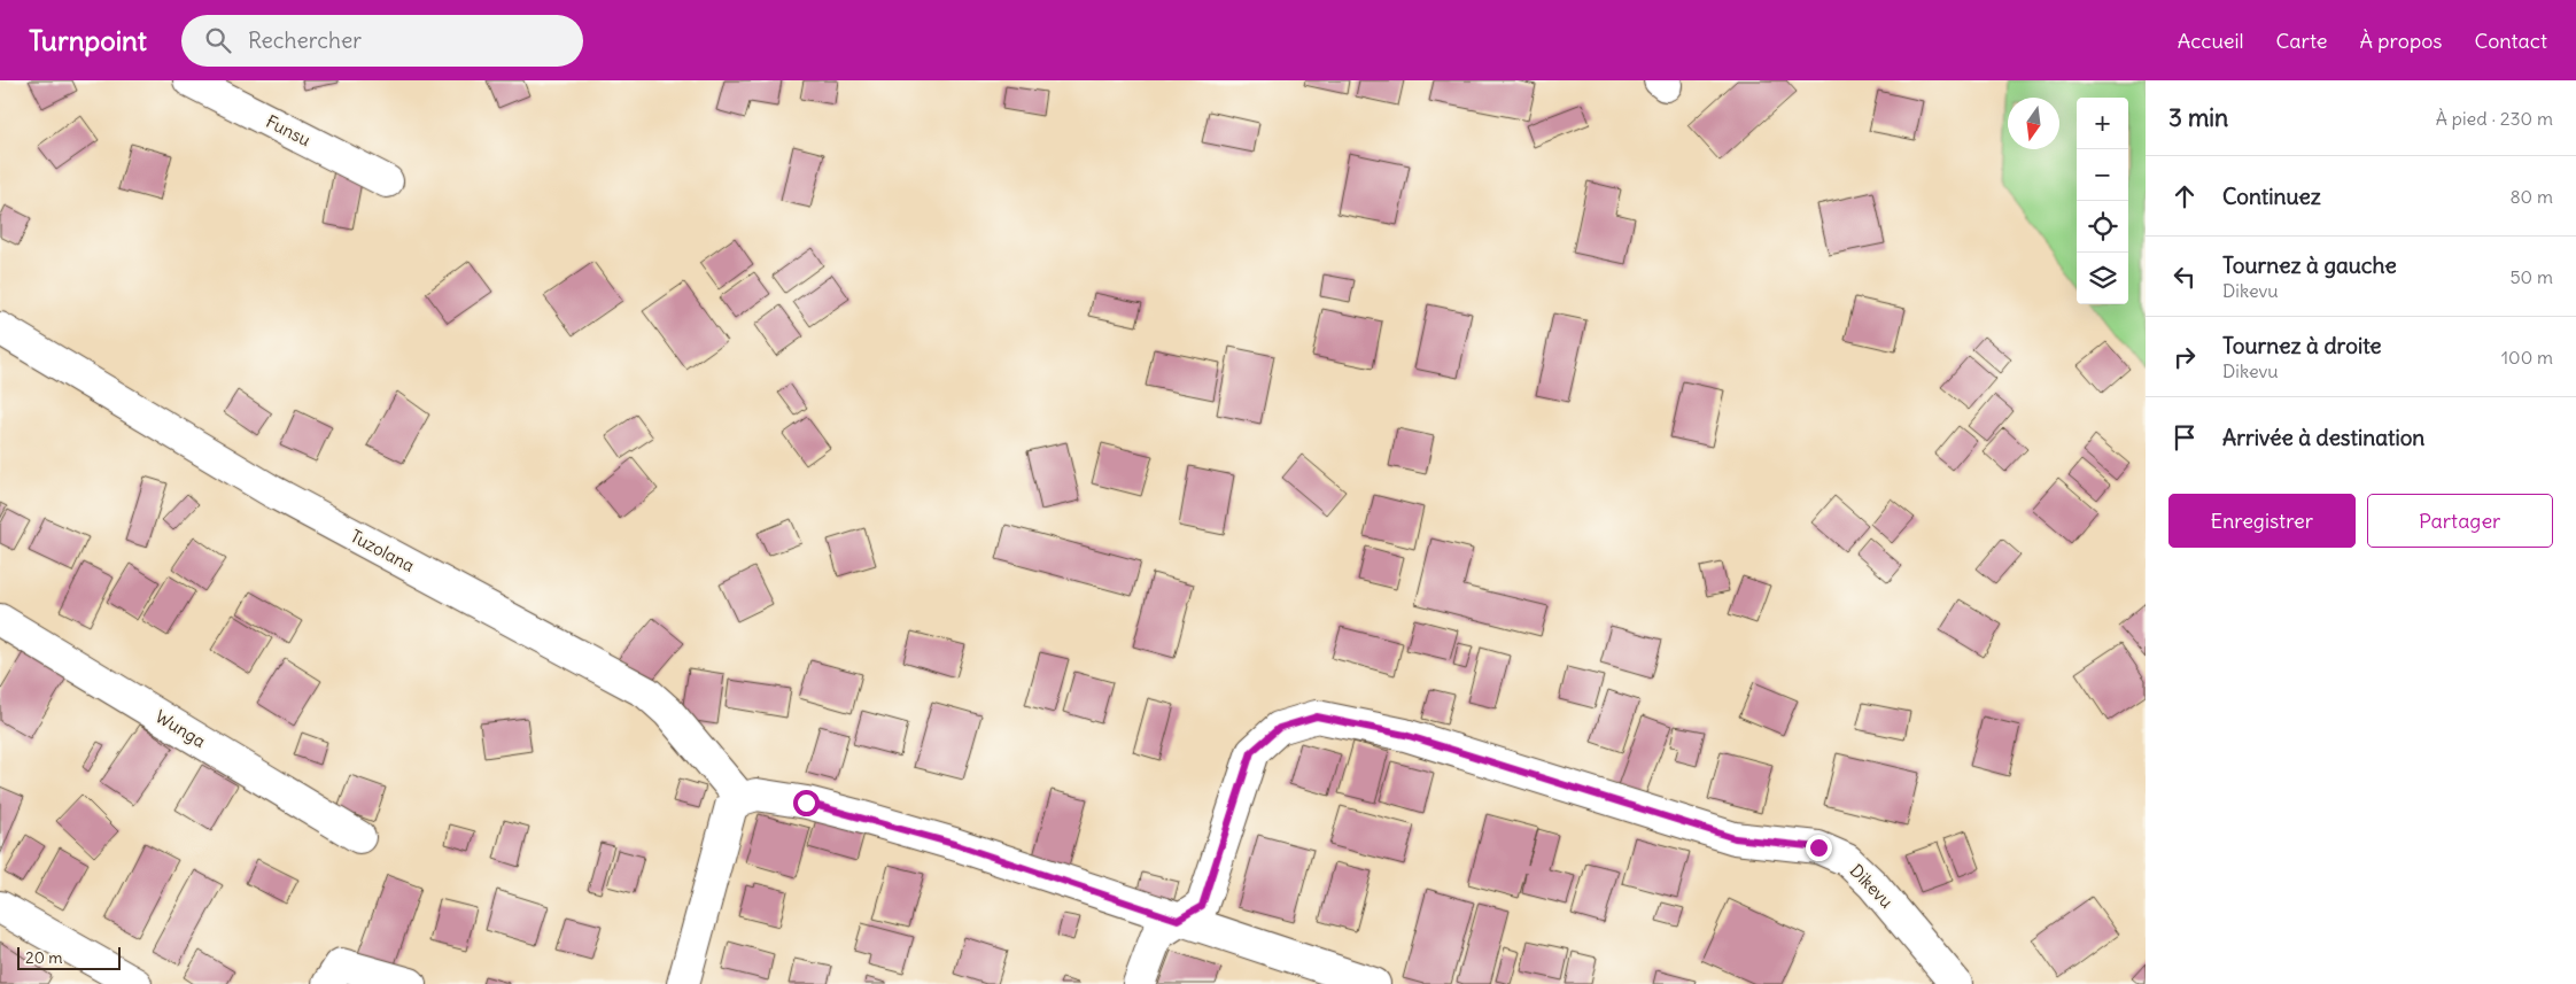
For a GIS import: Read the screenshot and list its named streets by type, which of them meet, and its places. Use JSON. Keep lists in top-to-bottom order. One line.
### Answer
{"streets":{"street":["Funsu","Tuzolana","Wunga","Dikevu"]},"scale_bar":"20 m","north":"bottom","page":{"header":"Turnpoint","search":"Rechercher","nav":["Accueil","Carte","À propos","Contact"],"heading":["3 min","À pied · 230 m"],"map_buttons":["+","−"],"list":[["Continuez","80 m"],["Tournez à gauche","Dikevu","50 m"],["Tournez à droite","Dikevu","100 m"],"Arrivée à destination"],"buttons":["Enregistrer","Partager"],"scale":"20 m"}}
